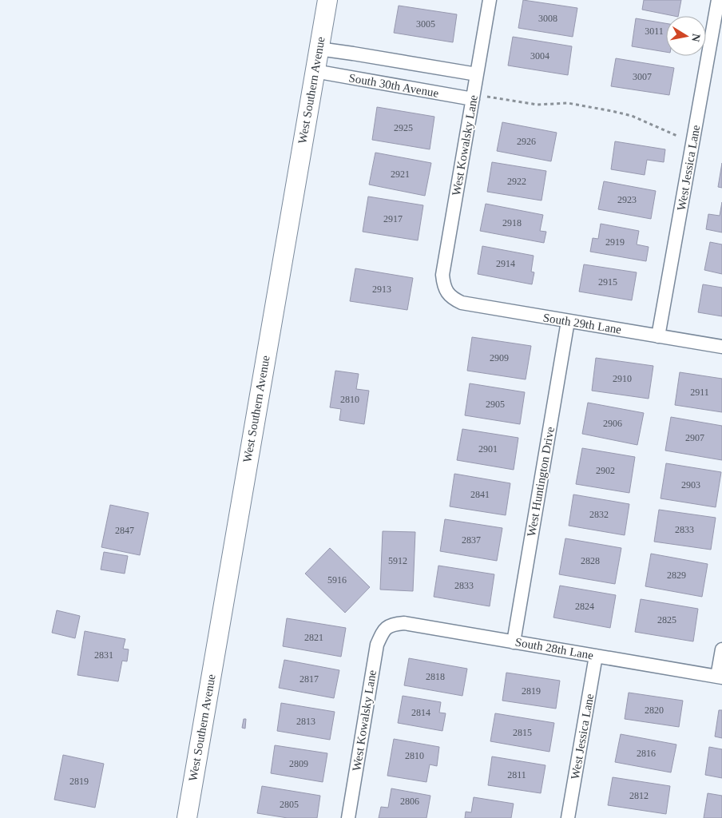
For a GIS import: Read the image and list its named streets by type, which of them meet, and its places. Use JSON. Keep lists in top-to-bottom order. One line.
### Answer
{"streets":{"main road":["West Southern Avenue"],"street":["South 30th Avenue","West Kowalsky Lane","West Jessica Lane","South 29th Lane","West Huntington Drive","South 28th Lane"]},"crossings":[["South 30th Avenue","West Southern Avenue"],["South 30th Avenue","West Kowalsky Lane"],["West Kowalsky Lane","South 29th Lane"],["West Kowalsky Lane","South 28th Lane"],["West Jessica Lane","South 29th Lane"],["West Jessica Lane","South 28th Lane"],["South 29th Lane","West Huntington Drive"],["West Huntington Drive","South 28th Lane"]],"house_numbers":["3008","3005","3011","3004","3007","2925","2926","2921","2922","2923","2917","2918","2919","2914","2915","2913","2909","2910","2911","2810","2905","2906","2907","2901","2902","2903","2841","2832","2833","2847","2837","5912","2828","2829","5916","2833","2824","2825","2821","2831","2818","2817","2819","2820","2814","2813","2815","2816","2810","2809","2811","2819","2812","2806","2805"],"north":"right"}
